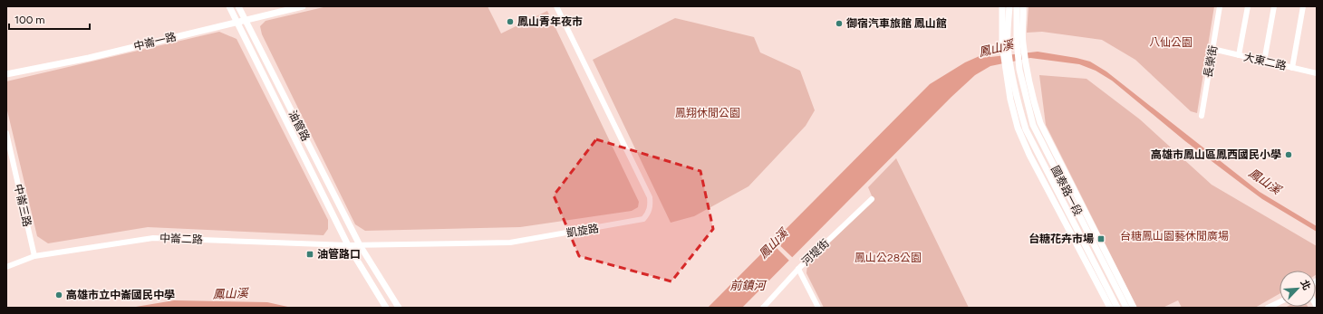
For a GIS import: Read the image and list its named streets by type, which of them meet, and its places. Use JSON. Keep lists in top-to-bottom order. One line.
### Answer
{"streets":{"street":["中崙一路","長榮街","大東二路","油管路","國泰路一段","中崙三路","凱旋路","中崙二路","河堤街"]},"crossings":[["中崙一路","油管路"],["長榮街","大東二路"],["油管路","凱旋路"],["油管路","中崙二路"],["中崙三路","中崙二路"],["凱旋路","中崙二路"]],"water":["鳳山溪","前鎮河"],"parks":["八仙公園","鳳翔休閒公園","台糖鳳山園藝休閒廣場","鳳山公28公園"],"places":{"other":["鳳山青年夜市","御宿汽車旅館 鳳山館","高雄市鳳山區鳳西國民小學","高雄市立中崙國民中學"],"transit":["台糖花卉市場","油管路口"]},"scale_bar":"100 m","north":"top right"}
